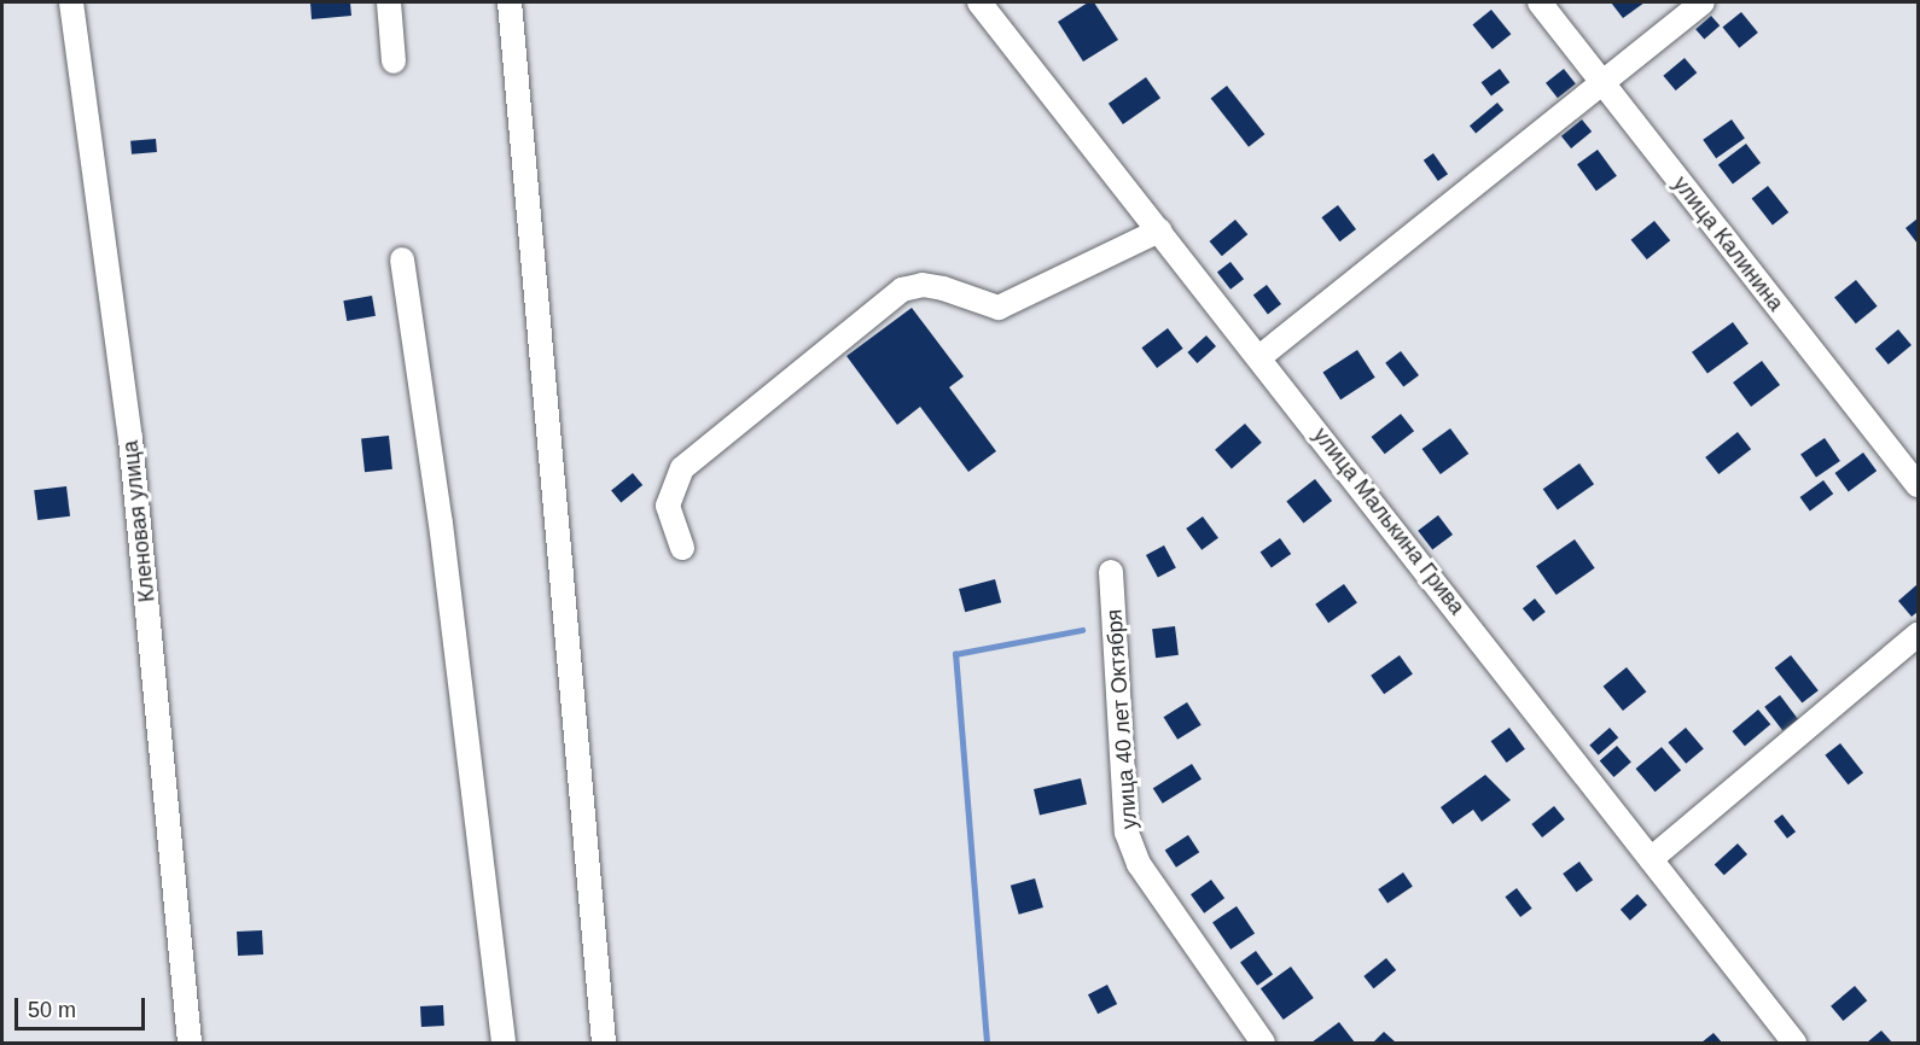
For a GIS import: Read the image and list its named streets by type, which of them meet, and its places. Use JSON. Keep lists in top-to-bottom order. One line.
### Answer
{"streets":{"street":["улица Калинина","Кленовая улица","улица Малькина Грива","улица 40 лет Октября"]},"scale_bar":"50 m"}
